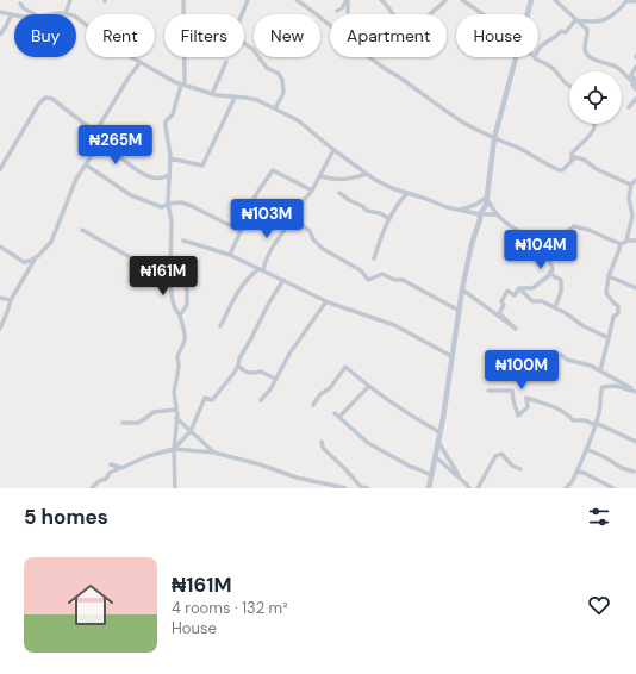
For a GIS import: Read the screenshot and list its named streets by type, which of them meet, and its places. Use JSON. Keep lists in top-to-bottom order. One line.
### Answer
{"page":{"chip":["Buy","Rent","Filters","New","Apartment","House"],"price":["₦265M","₦103M","₦104M","₦161M","₦100M"],"heading":"5 homes","list":[{"name":"₦161M","note":"4 rooms · 132 m² · House"}]}}
